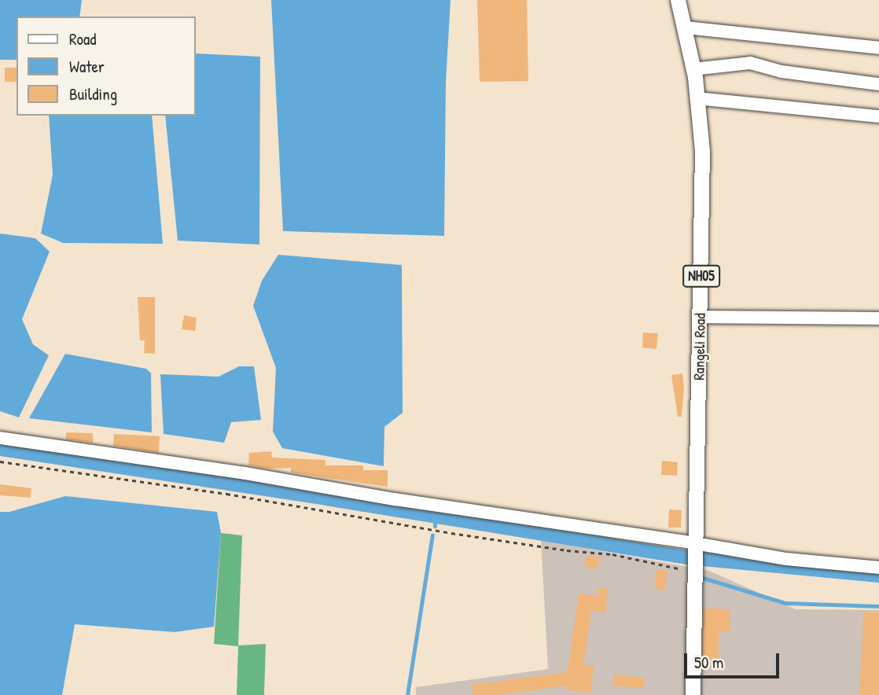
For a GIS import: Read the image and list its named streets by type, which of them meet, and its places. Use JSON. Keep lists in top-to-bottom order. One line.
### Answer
{"streets":{"main road":["NH05","Rangeli Road"]},"legend":["Road","Water","Building"],"scale_bar":"50 m"}
